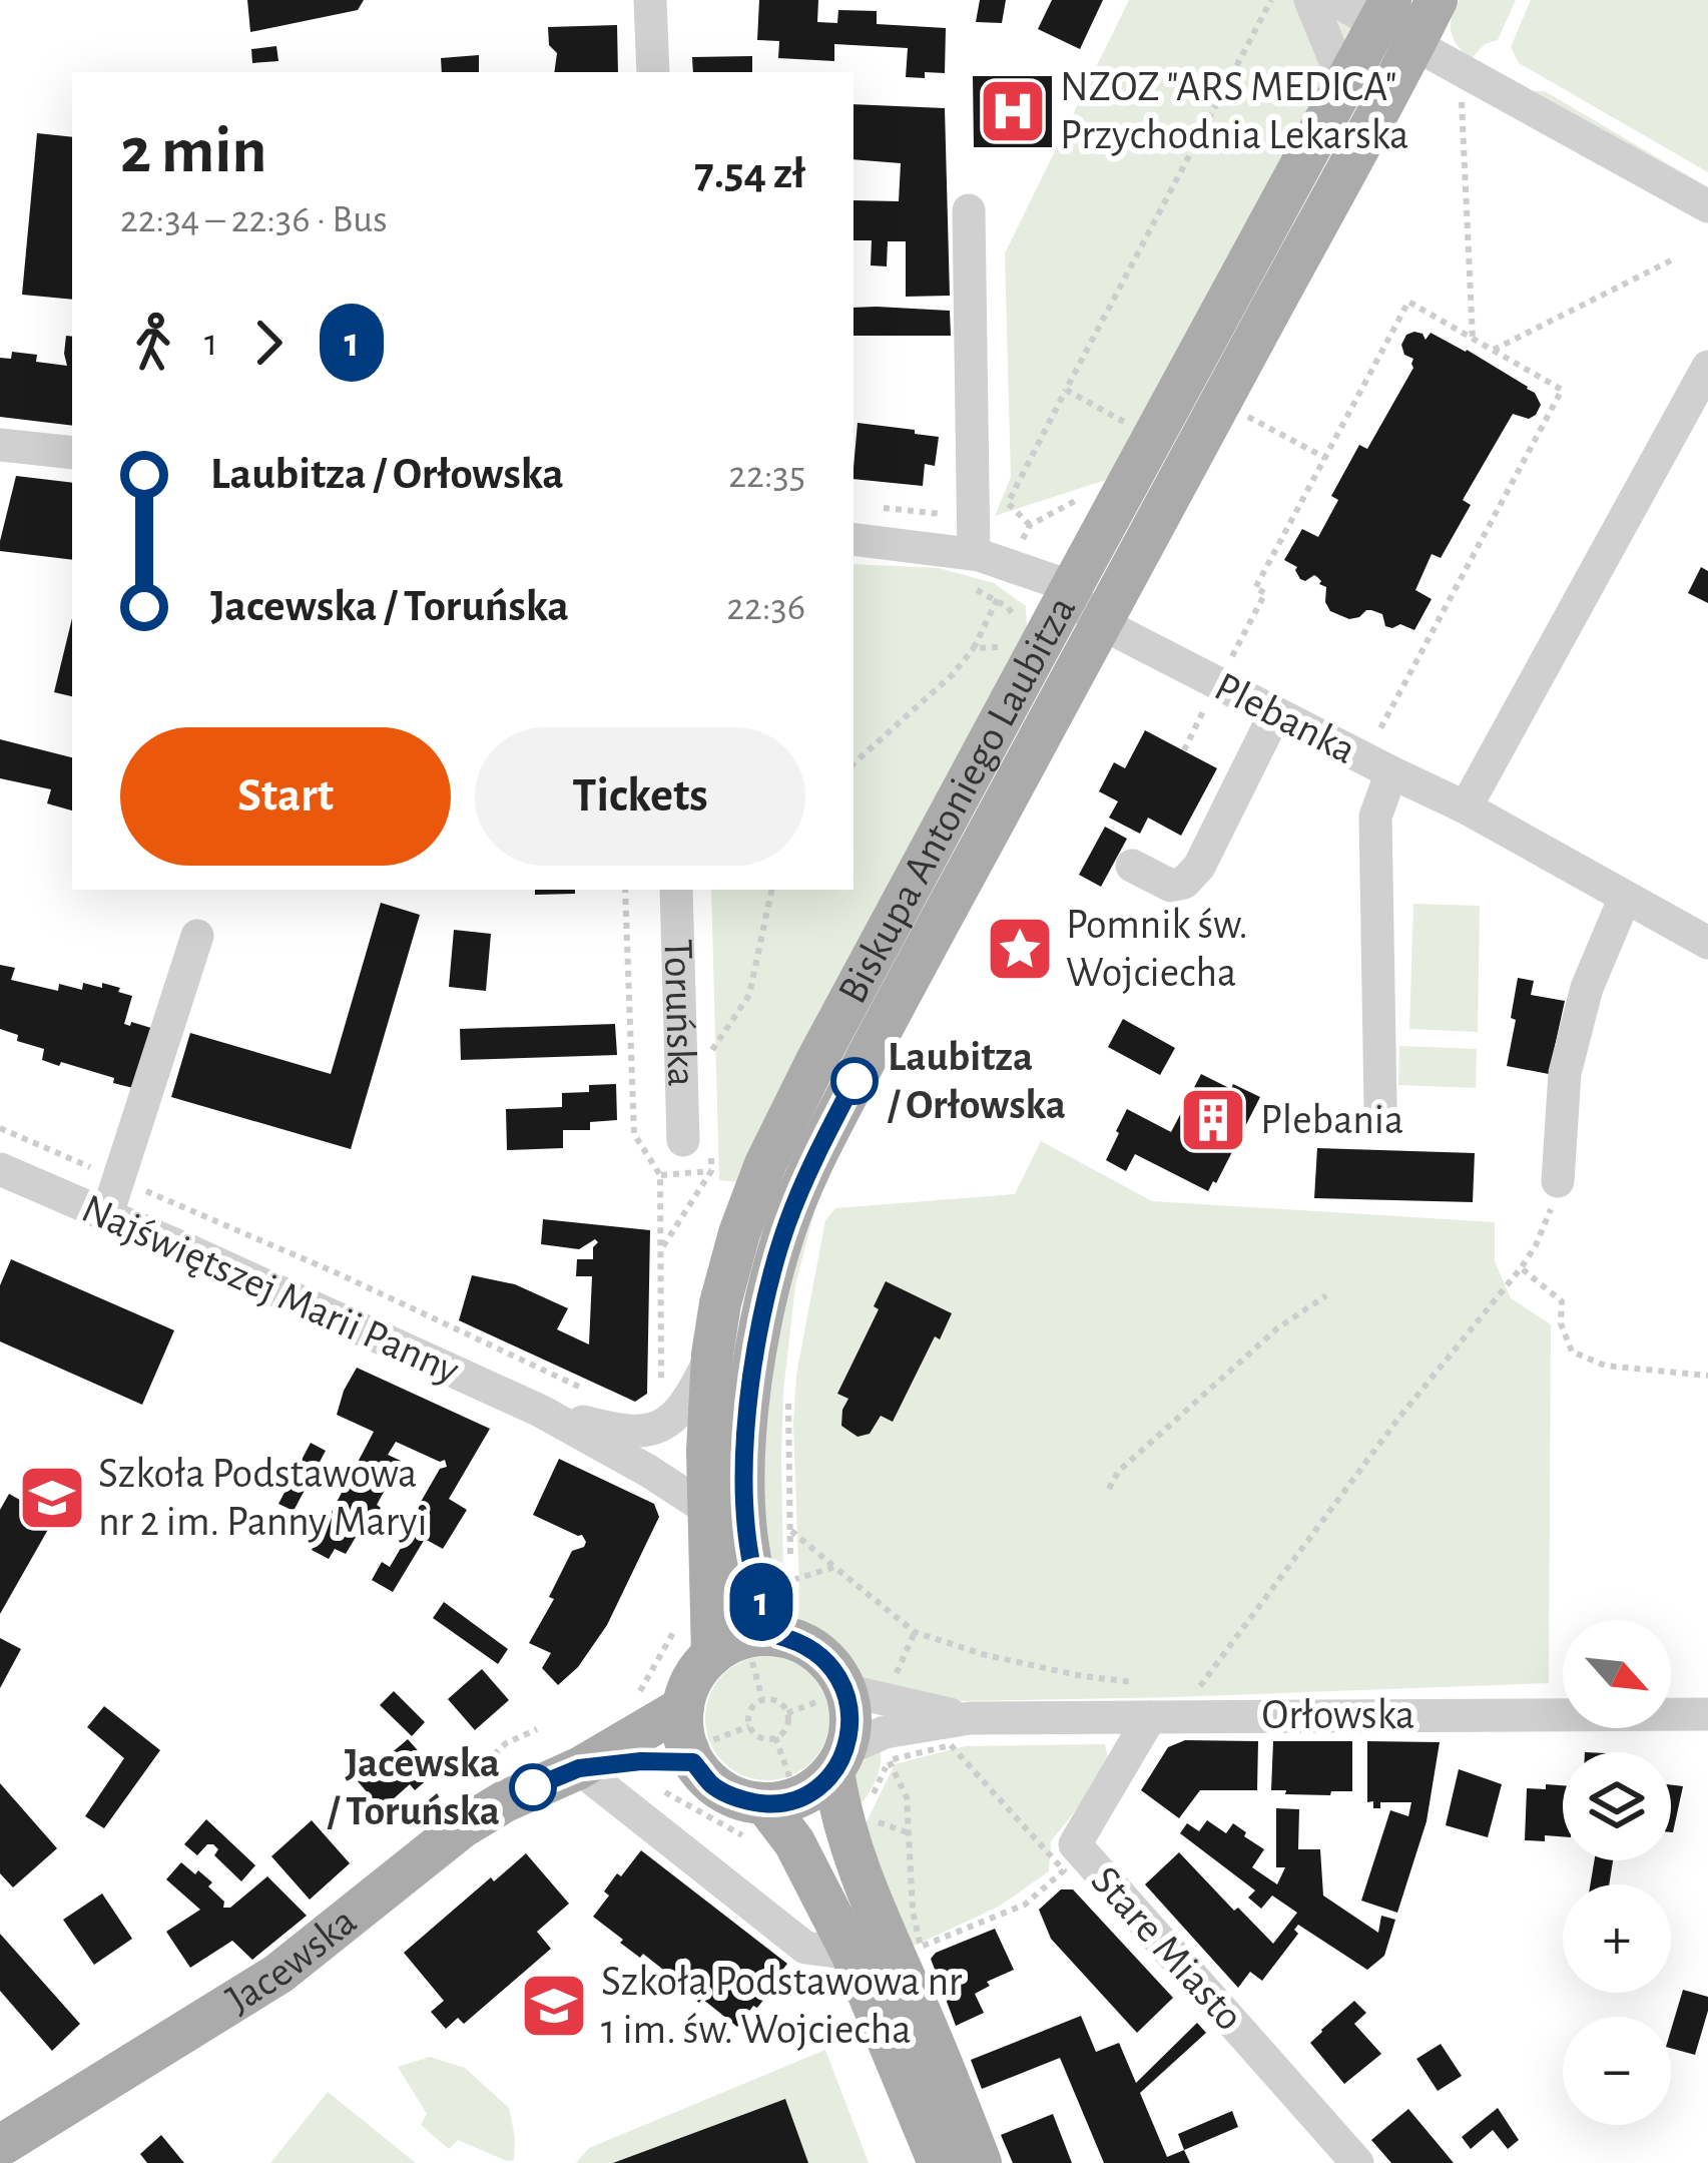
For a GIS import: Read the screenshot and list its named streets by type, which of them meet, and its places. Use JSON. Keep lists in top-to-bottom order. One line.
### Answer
{"streets":{"main road":["Biskupa Antoniego Laubitza","Jacewska"],"street":["Plebanka","Toruńska","Najświętszej Marii Panny","Orłowska","Stare Miasto"]},"crossings":[["Plebanka","Biskupa Antoniego Laubitza"],["Biskupa Antoniego Laubitza","Najświętszej Marii Panny"],["Orłowska","Stare Miasto"]],"places":{"hospital":["NZOZ \"ARS MEDICA\" Przychodnia Lekarska"],"place":["Pomnik św. Wojciecha"],"other":["Laubitza / Orłowska","Jacewska / Toruńska"],"building":["Plebania"],"school or university":["Szkoła Podstawowa nr 2 im. Panny Maryi","Szkoła Podstawowa nr 1 im. św. Wojciecha"]},"lines":["bus line 1"],"north":"bottom right","page":{"on_map":"1","heading":["2 min","22:34 – 22:36 · Bus","7.54 zł"],"legs":["1","1"],"list":[{"name":"Laubitza / Orłowska","value":"22:35"},{"name":"Jacewska / Toruńska","value":"22:36"}],"buttons":["Start","Tickets"],"map_buttons":["+","−"]}}
